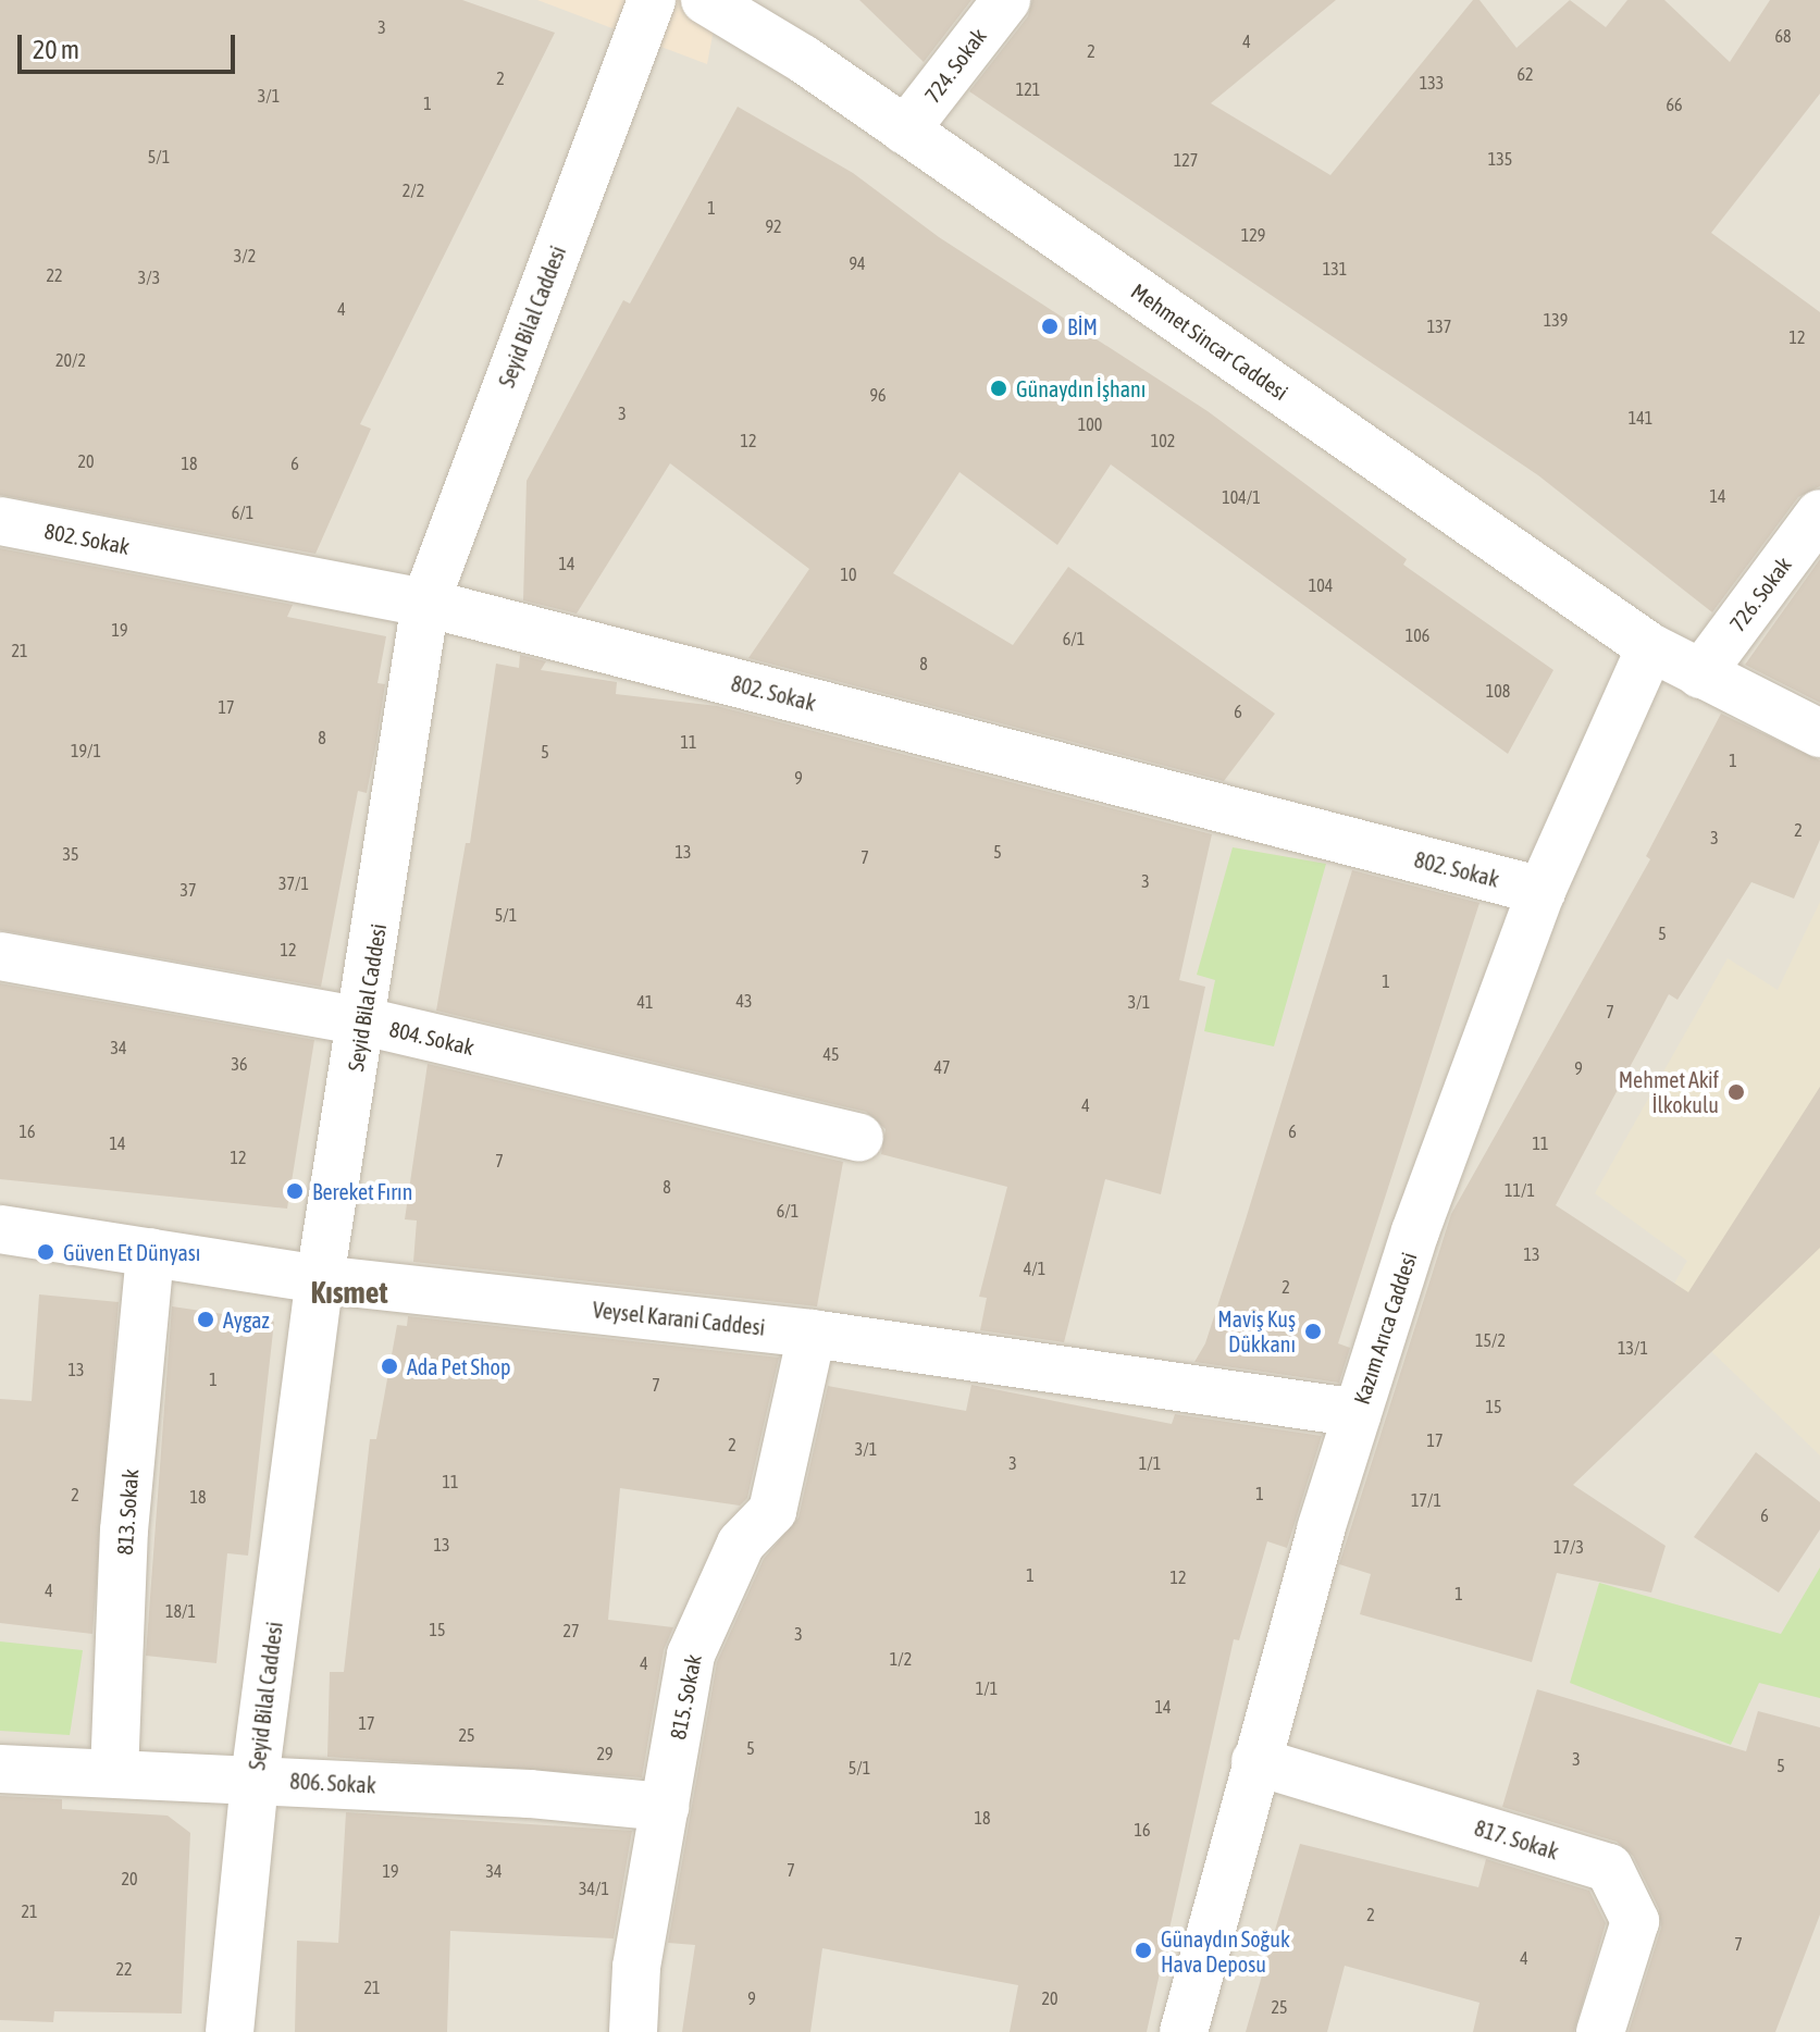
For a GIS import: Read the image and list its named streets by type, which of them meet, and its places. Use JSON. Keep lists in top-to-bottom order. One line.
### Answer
{"streets":{"street":["724. Sokak","Seyid Bilal Caddesi","Mehmet Sincar Caddesi","802. Sokak","726. Sokak","804. Sokak","Veysel Karani Caddesi","Kazım Arıca Caddesi","813. Sokak","815. Sokak","806. Sokak","817. Sokak"]},"crossings":[["724. Sokak","Mehmet Sincar Caddesi"],["Seyid Bilal Caddesi","802. Sokak"],["Seyid Bilal Caddesi","804. Sokak"],["Seyid Bilal Caddesi","Veysel Karani Caddesi"],["Seyid Bilal Caddesi","806. Sokak"],["Mehmet Sincar Caddesi","726. Sokak"],["Mehmet Sincar Caddesi","Kazım Arıca Caddesi"],["802. Sokak","Kazım Arıca Caddesi"],["Veysel Karani Caddesi","Kazım Arıca Caddesi"],["Veysel Karani Caddesi","813. Sokak"],["Veysel Karani Caddesi","815. Sokak"],["Kazım Arıca Caddesi","817. Sokak"],["813. Sokak","806. Sokak"],["815. Sokak","806. Sokak"]],"districts":["Kısmet"],"places":["BİM","Günaydın İşhanı","Mehmet Akif İlkokulu","Bereket Fırın","Güven Et Dünyası","Aygaz","Maviş Kuş Dükkanı","Ada Pet Shop","Günaydın Soğuk Hava Deposu"],"house_numbers":["3","68","4","2","62","2","133","121","3/1","1","66","5/1","135","127","2/2","1","92","129","3/2","94","131","22","3/3","4","139","137","12","20/2","96","3","141","100","12","102","20","18","6","14","104/1","6/1","14","10","104","19","106","6/1","21","8","108","17","6","8","11","19/1","5","1","9","2","3","13","5","35","7","3","37/1","37","5/1","5","12","1","43","41","3/1","7","34","45","36","47","9","4","16","6","14","11","12","7","8","11/1","6/1","13","4/1","2","15/2","13/1","13","1","7","15","17","2","3/1","3","1/1","11","1","2","18","17/1","6","13","17/3","1","12","4","1","18/1","15","27","3","1/2","4","1/1","14","17","25","5","29","3","5","5/1","18","16","7","19","34","20","34/1","21","2","7","4","22","21","9","20","25"],"scale_bar":"20 m"}
